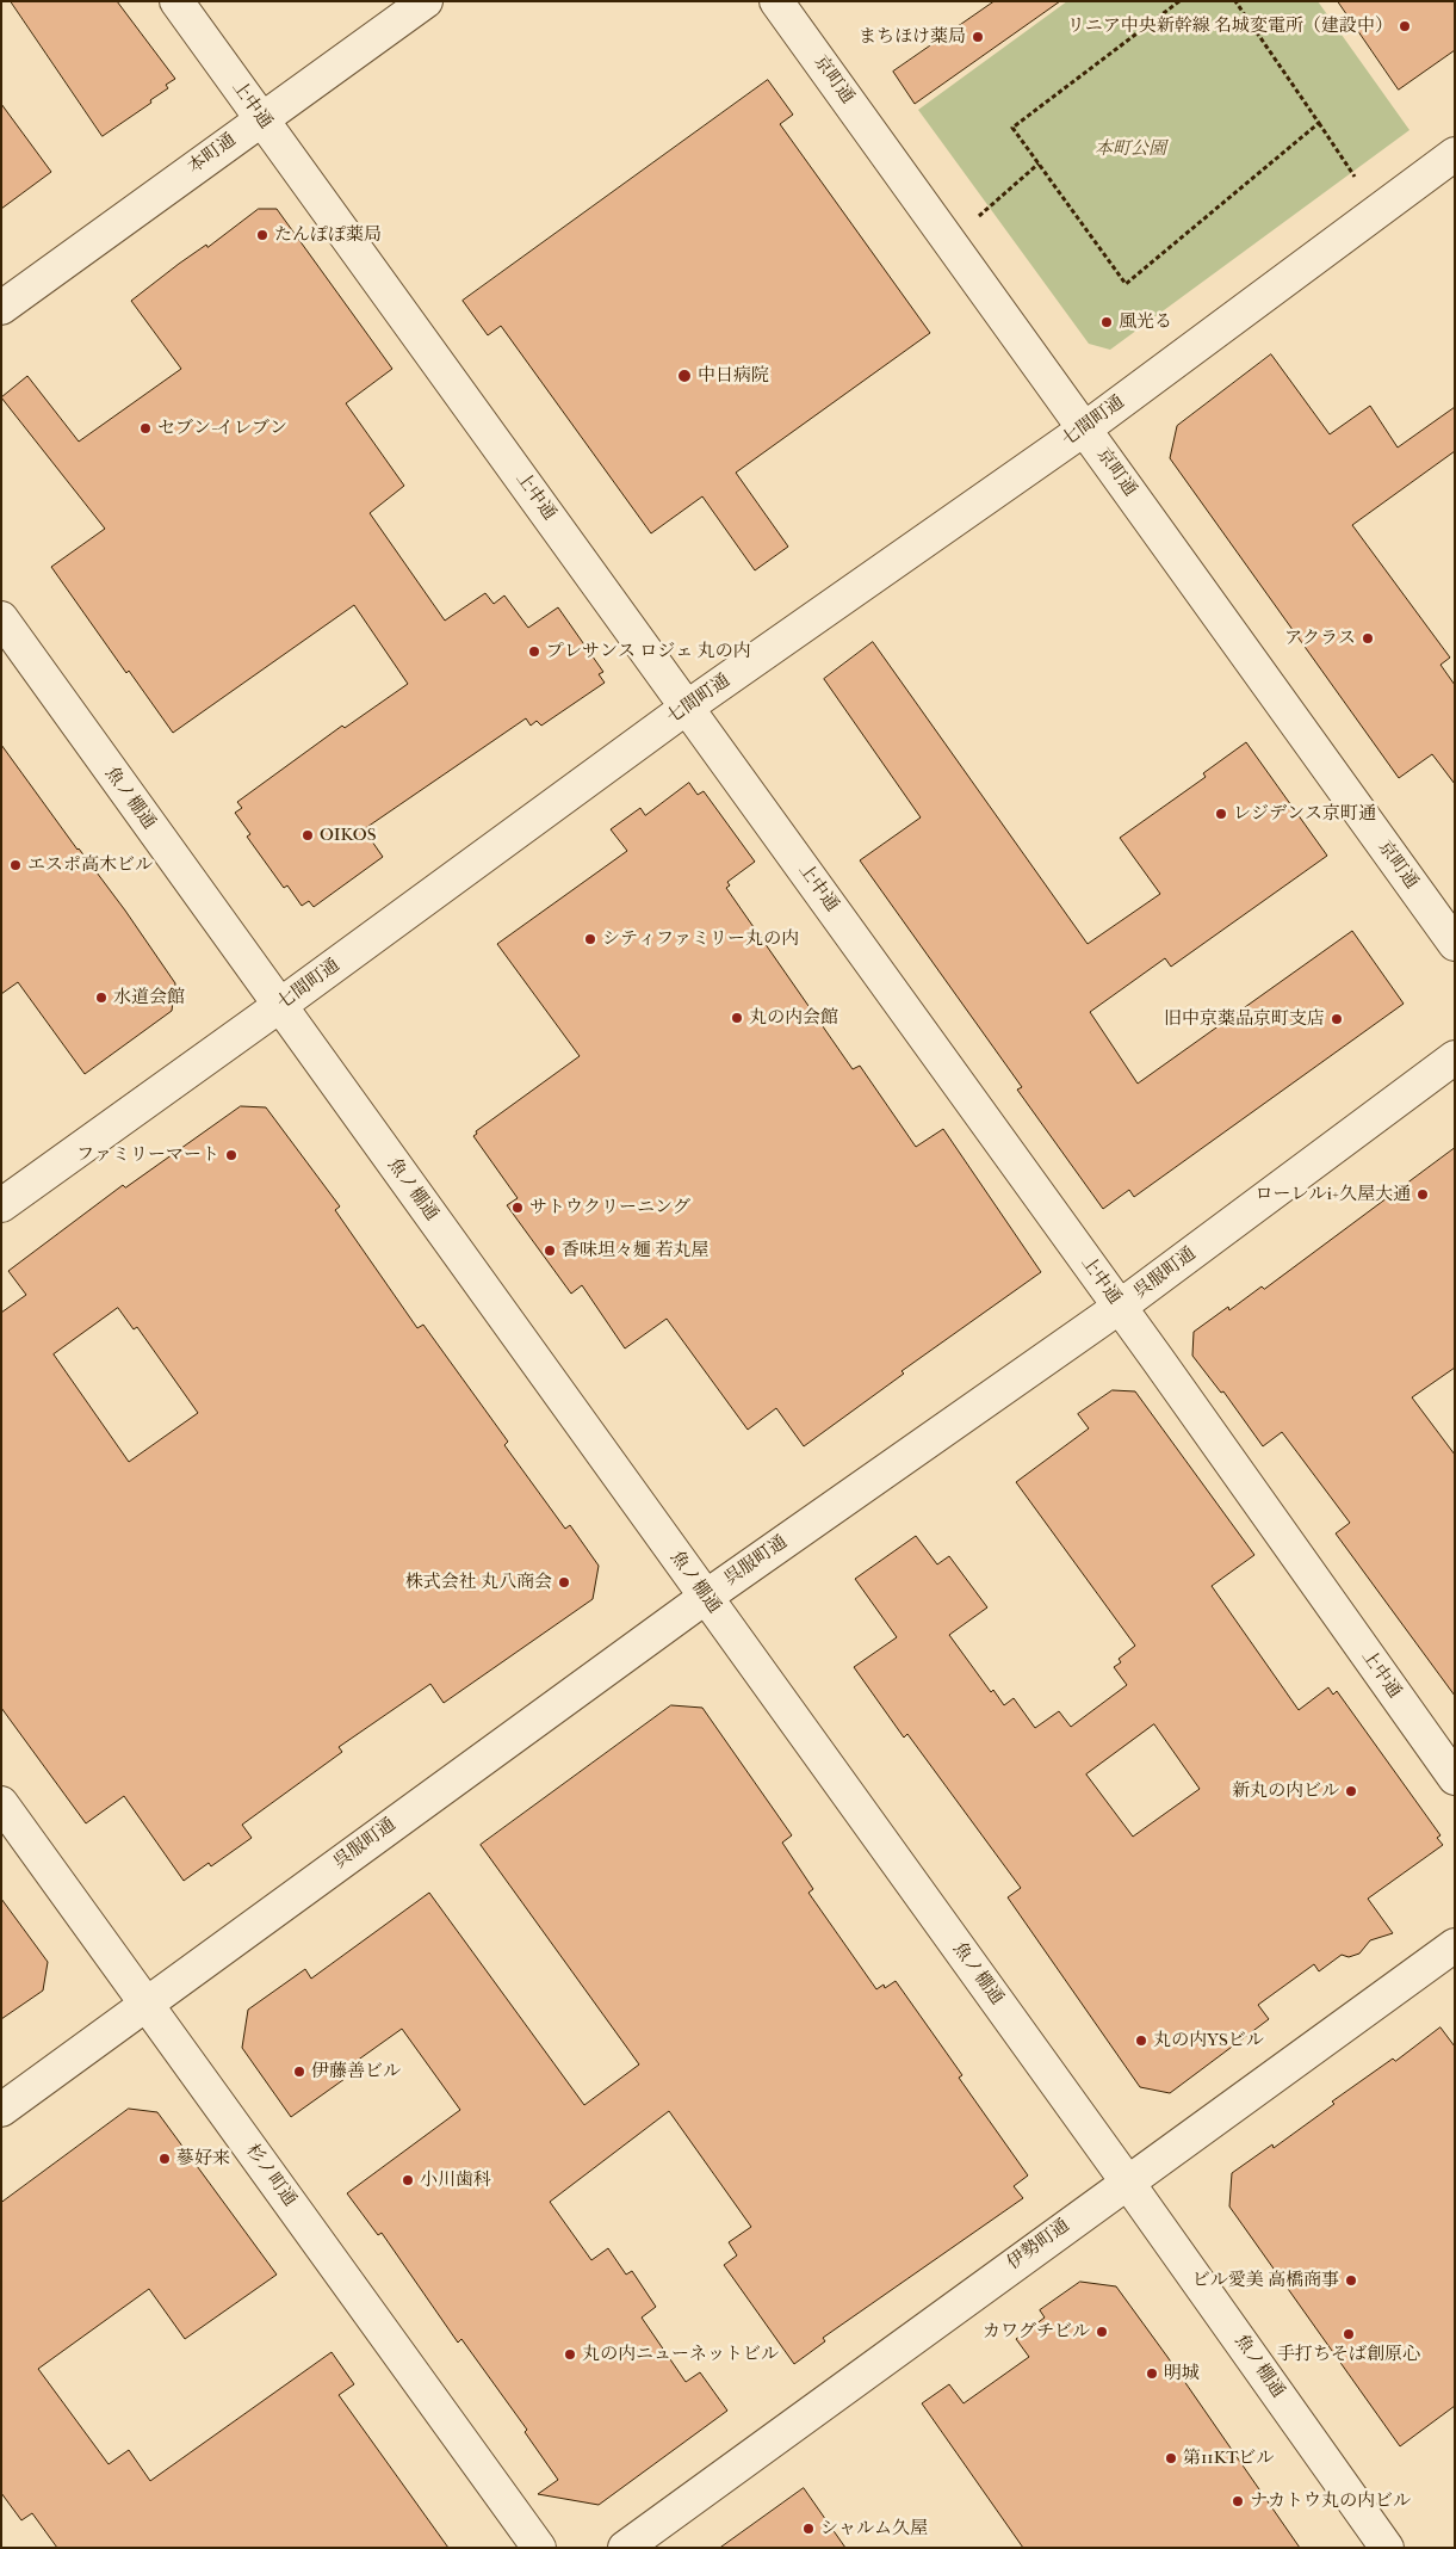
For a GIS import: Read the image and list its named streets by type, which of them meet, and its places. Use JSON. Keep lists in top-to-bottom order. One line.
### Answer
{"streets":{"street":["京町通","上中通","本町通","七間町通","魚ノ棚通","呉服町通","杉ノ町通","伊勢町通"]},"crossings":[["京町通","七間町通"],["上中通","本町通"],["上中通","七間町通"],["上中通","呉服町通"],["七間町通","魚ノ棚通"],["魚ノ棚通","呉服町通"],["魚ノ棚通","伊勢町通"],["呉服町通","杉ノ町通"]],"parks":["本町公園"],"places":["リニア中央新幹線 名城変電所（建設中）","まちほけ薬局","たんぽぽ薬局","風光る","中日病院","セブン-イレブン","アクラス","プレサンス ロジェ 丸の内","レジデンス京町通","OIKOS","エスポ高木ビル","シティファミリー丸の内","水道会館","丸の内会館","旧中京薬品京町支店","ファミリーマート","ローレルi+久屋大通","サトウクリーニング","香味坦々麺 若丸屋","株式会社 丸八商会","新丸の内ビル","丸の内YSビル","伊藤善ビル","蔘好来","小川歯科","ビル愛美 高橋商事","カワグチビル","手打ちそば創原心","丸の内ニューネットビル","明城","第11KTビル","ナカトウ丸の内ビル","シャルム久屋"]}
